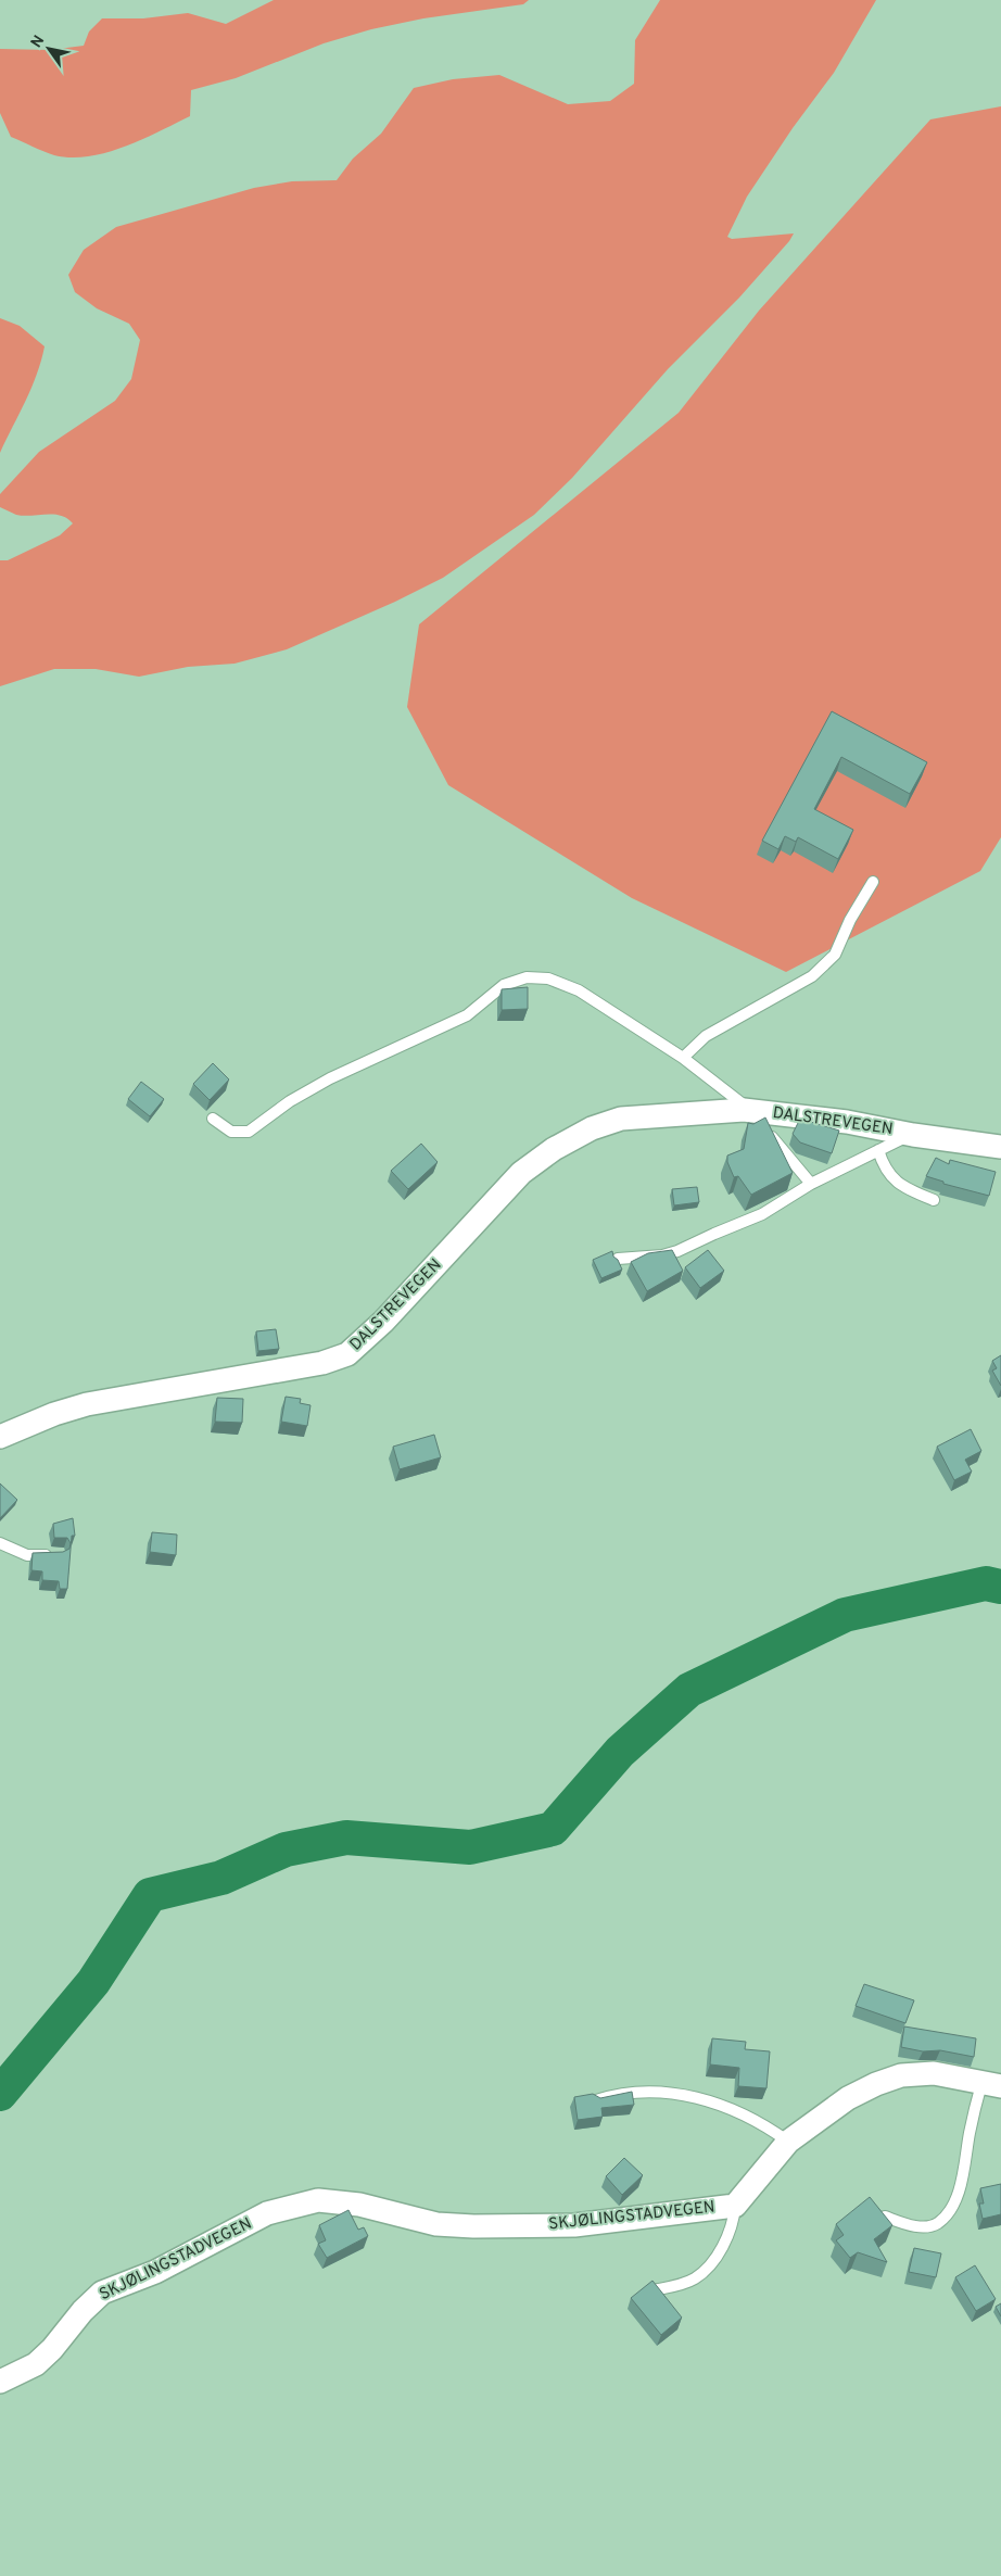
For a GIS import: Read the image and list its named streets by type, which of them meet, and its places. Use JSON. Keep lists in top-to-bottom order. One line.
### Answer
{"streets":{"street":["DALSTREVEGEN","SKJØLINGSTADVEGEN"]},"north":"top left"}
